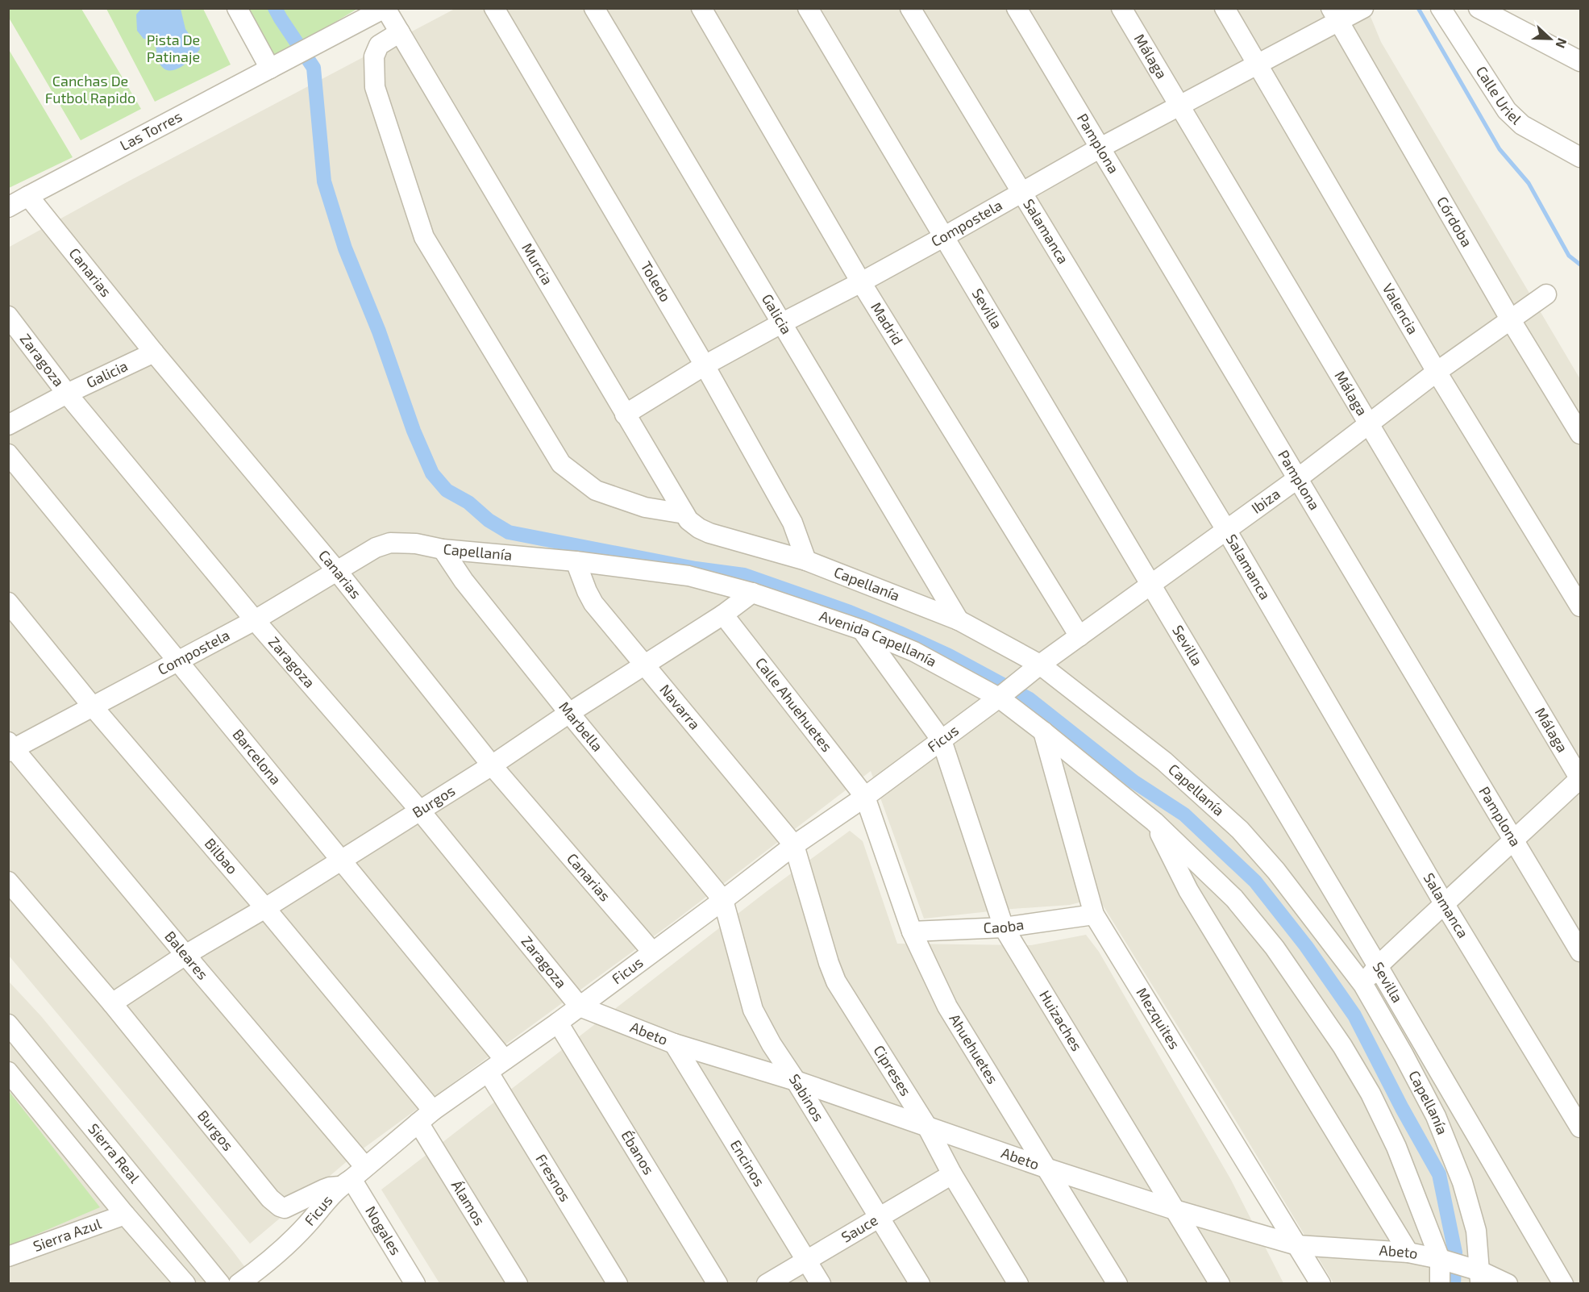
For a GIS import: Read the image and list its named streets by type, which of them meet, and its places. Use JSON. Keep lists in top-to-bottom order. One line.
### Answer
{"streets":{"street":["Málaga","Calle Uriel","Las Torres","Pamplona","Córdoba","Compostela","Salamanca","Murcia","Canarias","Toledo","Sevilla","Valencia","Galicia","Madrid","Zaragoza","Ibiza","Capellanía","Avenida Capellanía","Calle Ahuehuetes","Navarra","Marbella","Ficus","Barcelona","Burgos","Bilbao","Caoba","Baleares","Mezquites","Huizaches","Abeto","Ahuehuetes","Cipreses","Sabinos","Ébanos","Sierra Real","Encinos","Fresnos","Álamos","Sauce","Nogales","Sierra Azul"]},"crossings":[["Málaga","Compostela"],["Málaga","Ibiza"],["Las Torres","Murcia"],["Las Torres","Canarias"],["Pamplona","Compostela"],["Pamplona","Ibiza"],["Córdoba","Compostela"],["Córdoba","Ibiza"],["Compostela","Salamanca"],["Compostela","Murcia"],["Compostela","Canarias"],["Compostela","Toledo"],["Compostela","Sevilla"],["Compostela","Valencia"],["Compostela","Galicia"],["Compostela","Madrid"],["Compostela","Zaragoza"],["Compostela","Capellanía"],["Compostela","Barcelona"],["Compostela","Bilbao"],["Compostela","Baleares"],["Salamanca","Ibiza"],["Murcia","Capellanía"],["Canarias","Galicia"],["Canarias","Ficus"],["Canarias","Burgos"],["Toledo","Capellanía"],["Sevilla","Ibiza"],["Valencia","Ibiza"],["Galicia","Zaragoza"],["Galicia","Capellanía"],["Madrid","Ibiza"],["Zaragoza","Ficus"],["Zaragoza","Burgos"],["Zaragoza","Abeto"],["Ibiza","Capellanía"],["Ibiza","Ficus"],["Capellanía","Avenida Capellanía"],["Capellanía","Navarra"],["Capellanía","Marbella"],["Capellanía","Ficus"],["Capellanía","Burgos"],["Capellanía","Abeto"],["Avenida Capellanía","Ficus"],["Avenida Capellanía","Burgos"],["Avenida Capellanía","Huizaches"],["Calle Ahuehuetes","Ficus"],["Calle Ahuehuetes","Burgos"],["Calle Ahuehuetes","Ahuehuetes"],["Navarra","Ficus"],["Navarra","Burgos"],["Navarra","Cipreses"],["Marbella","Ficus"],["Marbella","Burgos"],["Marbella","Sabinos"],["Ficus","Barcelona"],["Ficus","Burgos"],["Ficus","Bilbao"],["Ficus","Baleares"],["Ficus","Huizaches"],["Ficus","Abeto"],["Ficus","Ahuehuetes"],["Ficus","Cipreses"],["Ficus","Sabinos"],["Ficus","Ébanos"],["Ficus","Fresnos"],["Ficus","Álamos"],["Ficus","Nogales"],["Barcelona","Burgos"],["Burgos","Bilbao"],["Burgos","Baleares"],["Burgos","Nogales"],["Bilbao","Álamos"],["Caoba","Mezquites"],["Caoba","Huizaches"],["Caoba","Ahuehuetes"],["Baleares","Nogales"],["Mezquites","Abeto"],["Huizaches","Abeto"],["Abeto","Ahuehuetes"],["Abeto","Cipreses"],["Abeto","Sabinos"],["Abeto","Encinos"],["Cipreses","Sauce"],["Sabinos","Sauce"],["Sierra Real","Sierra Azul"],["Encinos","Sauce"]],"parks":["Pista De Patinaje","Canchas De Futbol Rapido"],"north":"right"}
